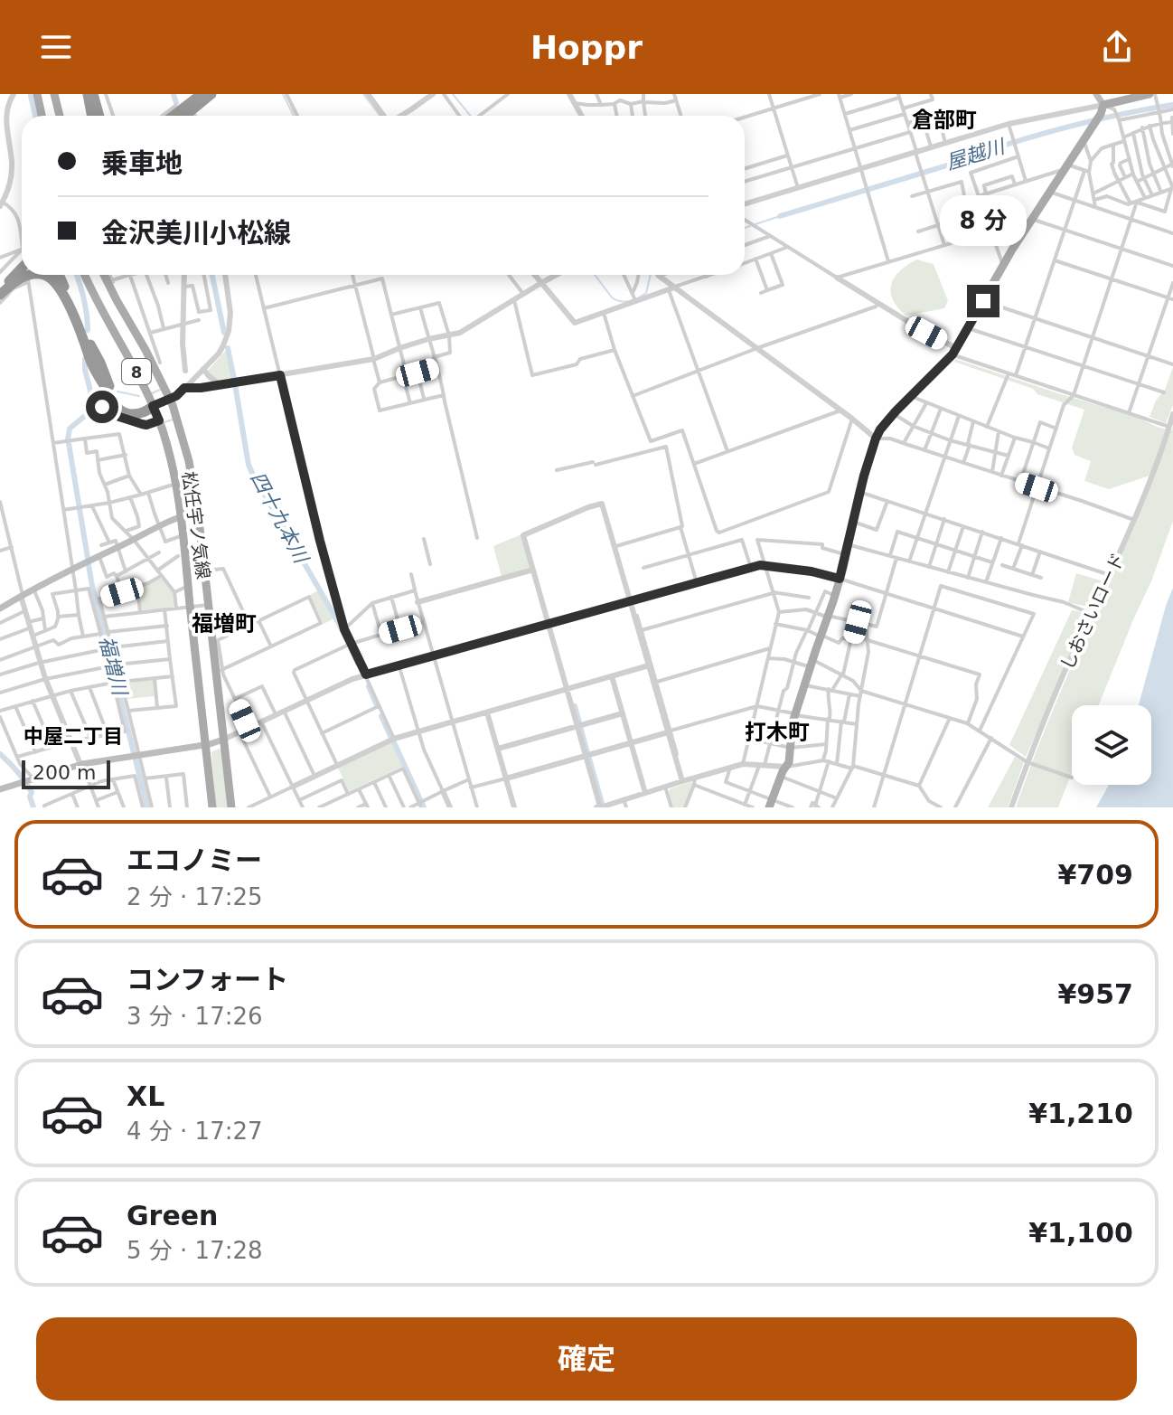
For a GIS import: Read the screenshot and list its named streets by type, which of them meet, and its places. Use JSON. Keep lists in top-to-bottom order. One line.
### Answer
{"streets":{"main road":["8","松任宇ノ気線"],"street":["しおさいロード"]},"districts":["倉部町","福増町","打木町","中屋二丁目"],"water":["屋越川","四十九本川","福増川"],"scale_bar":"200 m","page":{"header":"Hoppr","banner":["乗車地","金沢美川小松線"],"bubble":"8 分","scale":"200 m","list":[{"name":"エコノミー","note":"2 分 · 17:25","value":"¥709"},{"name":"コンフォート","note":"3 分 · 17:26","value":"¥957"},{"name":"XL","note":"4 分 · 17:27","value":"¥1,210"},{"name":"Green","note":"5 分 · 17:28","value":"¥1,100"}],"buttons":"確定"}}
